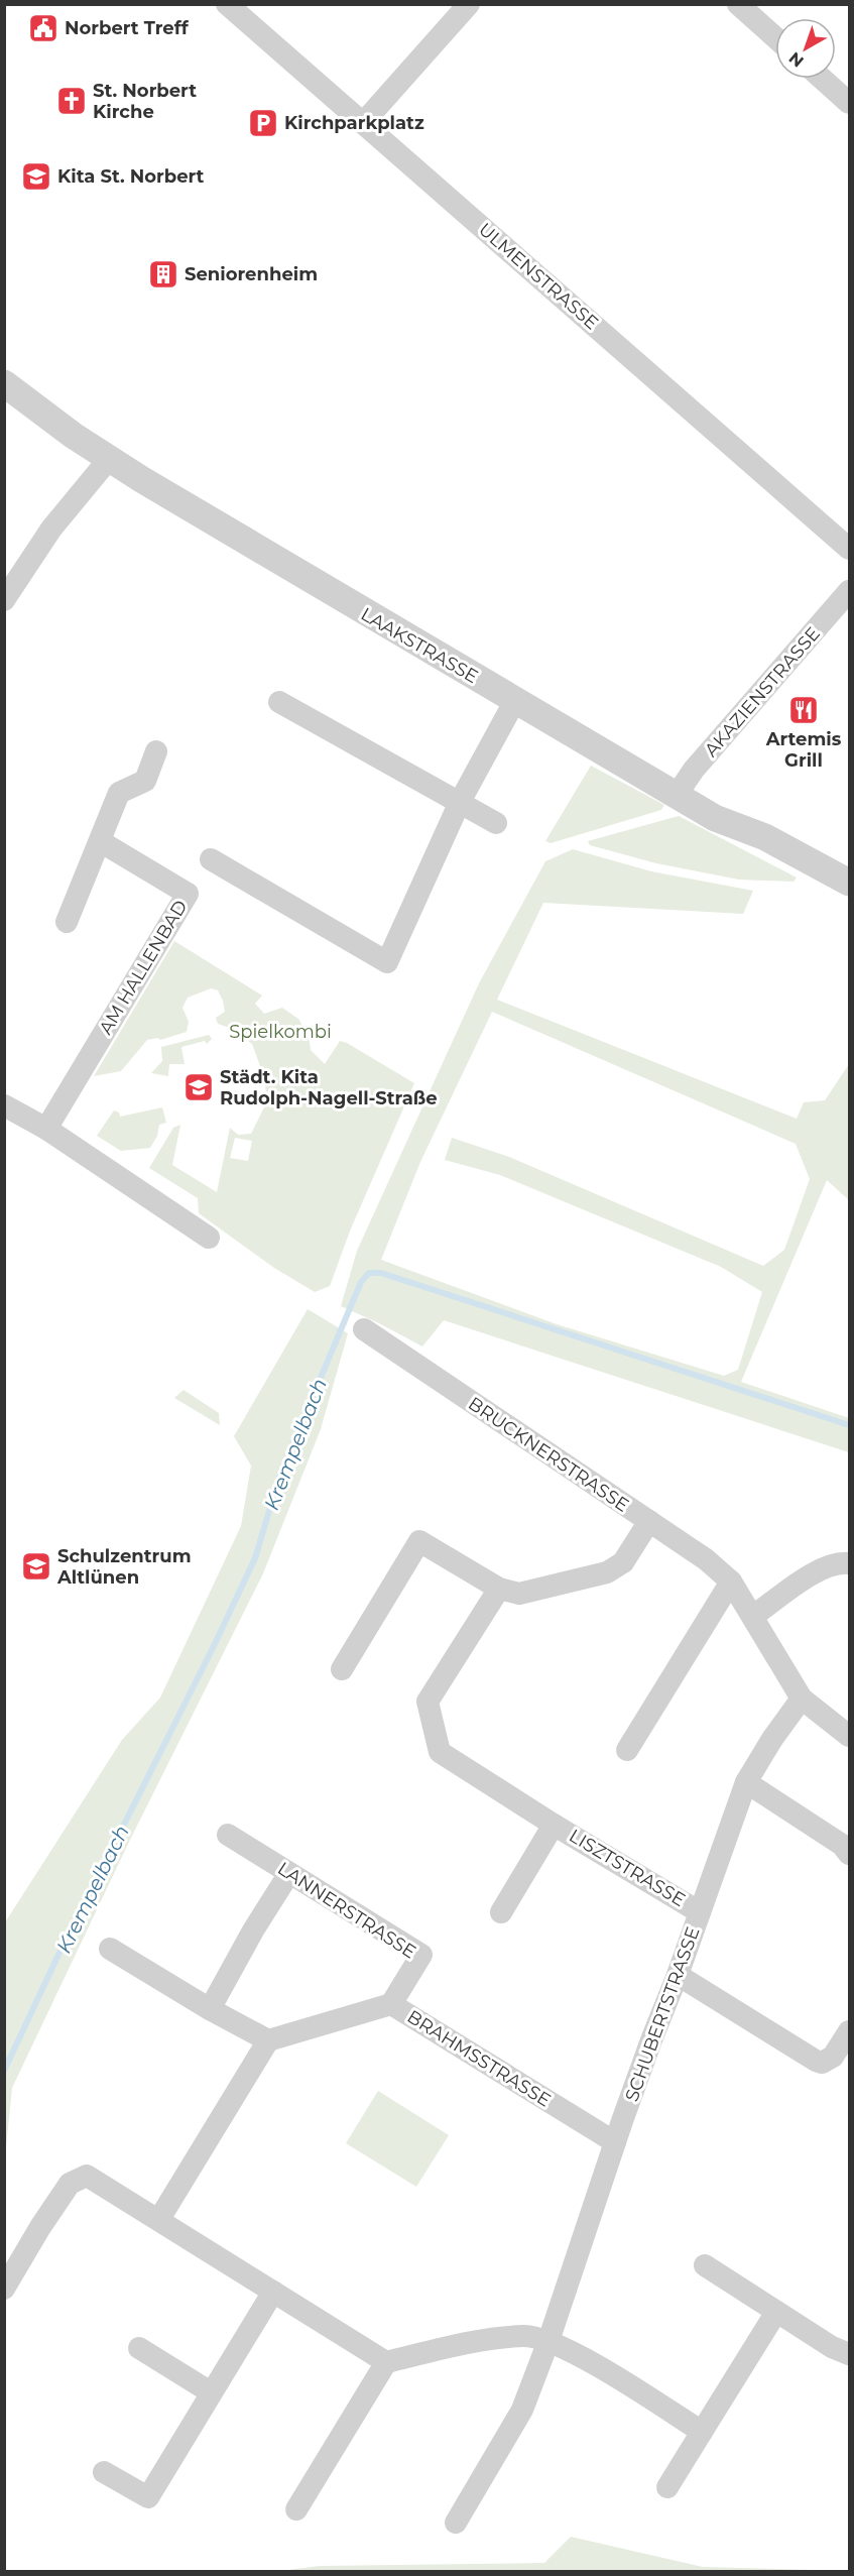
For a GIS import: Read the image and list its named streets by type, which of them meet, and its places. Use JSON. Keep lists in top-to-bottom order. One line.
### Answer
{"streets":{"street":["ULMENSTRASSE","LAAKSTRASSE","AKAZIENSTRASSE","AM HALLENBAD","BRUCKNERSTRASSE","LISZTSTRASSE","LANNERSTRASSE","SCHUBERTSTRASSE","BRAHMSSTRASSE"]},"crossings":[["LAAKSTRASSE","AKAZIENSTRASSE"],["BRUCKNERSTRASSE","SCHUBERTSTRASSE"],["LISZTSTRASSE","SCHUBERTSTRASSE"],["LANNERSTRASSE","BRAHMSSTRASSE"],["SCHUBERTSTRASSE","BRAHMSSTRASSE"]],"water":["Krempelbach"],"parks":["Spielkombi"],"places":{"public building":["Norbert Treff"],"church":["St. Norbert Kirche"],"parking":["Kirchparkplatz"],"school or university":["Kita St. Norbert","Städt. Kita Rudolph-Nagell-Straße","Schulzentrum Altlünen"],"building":["Seniorenheim"],"restaurant":["Artemis Grill"]},"north":"bottom left"}
